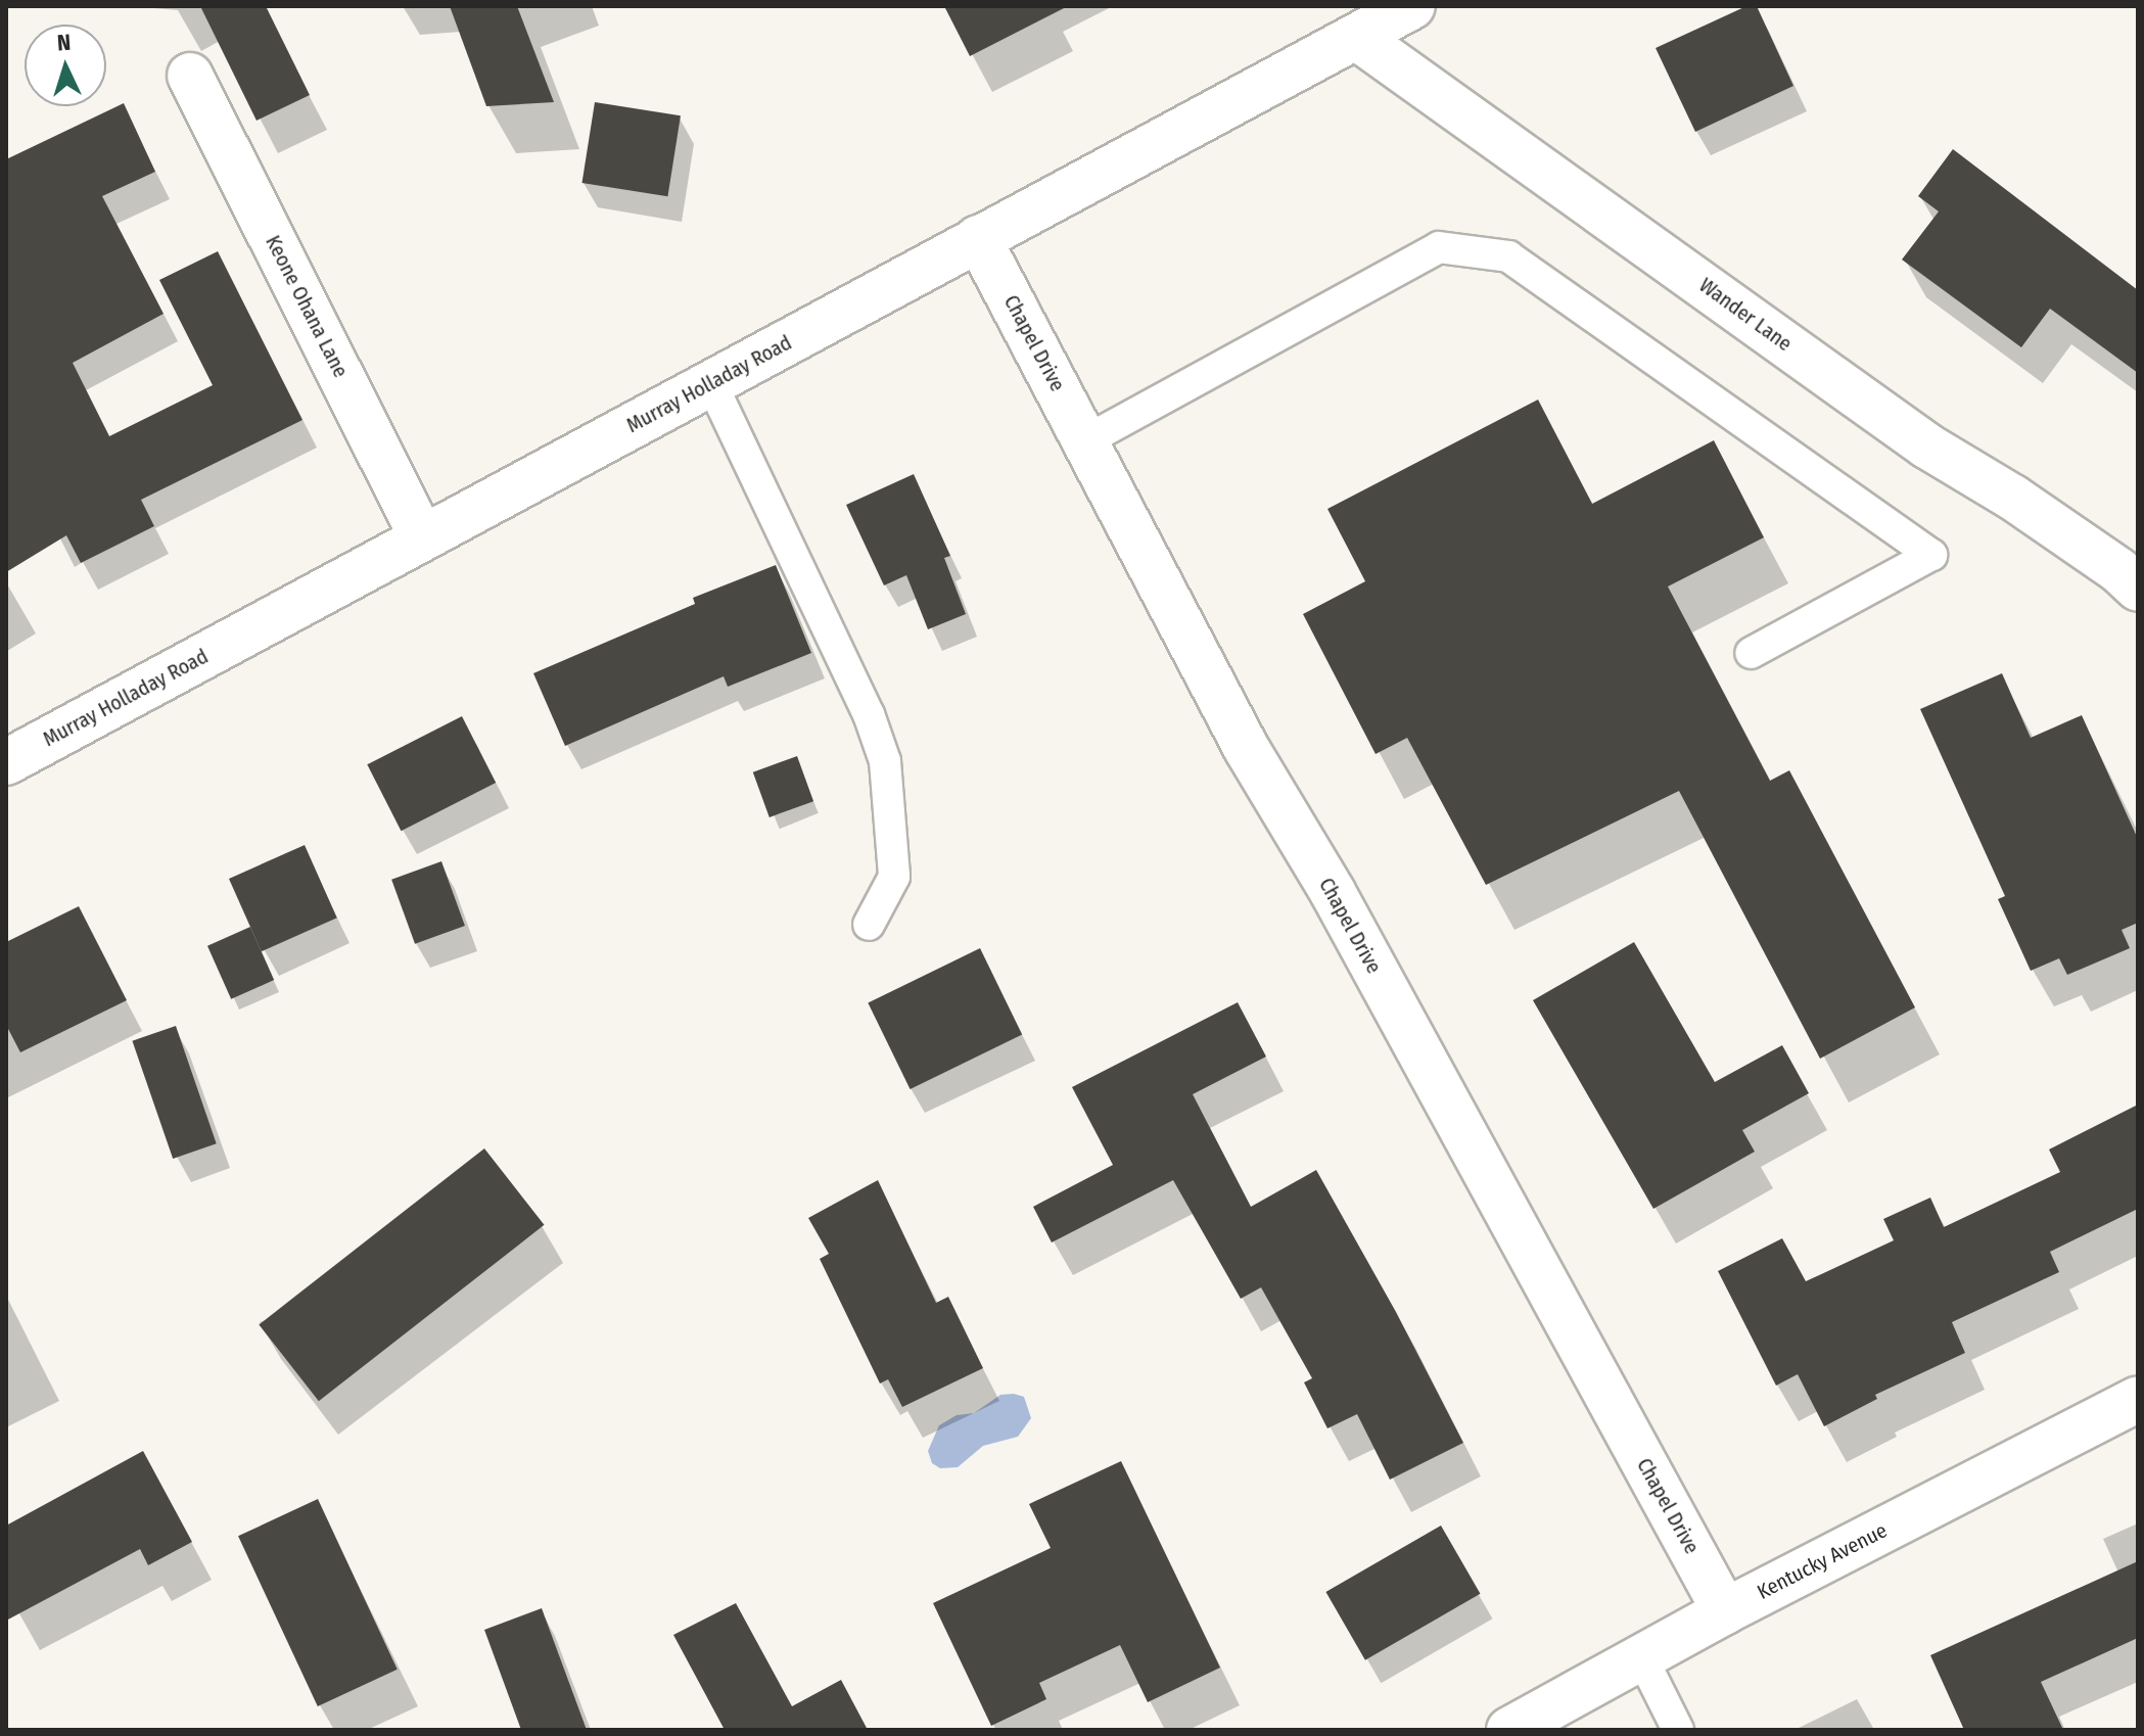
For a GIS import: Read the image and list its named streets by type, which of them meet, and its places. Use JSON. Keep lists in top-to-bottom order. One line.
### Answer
{"streets":{"street":["Keone Ohana Lane","Wander Lane","Chapel Drive","Murray Holladay Road","Kentucky Avenue"]},"crossings":[["Keone Ohana Lane","Murray Holladay Road"],["Wander Lane","Murray Holladay Road"],["Chapel Drive","Murray Holladay Road"],["Chapel Drive","Kentucky Avenue"]],"north":"top"}
